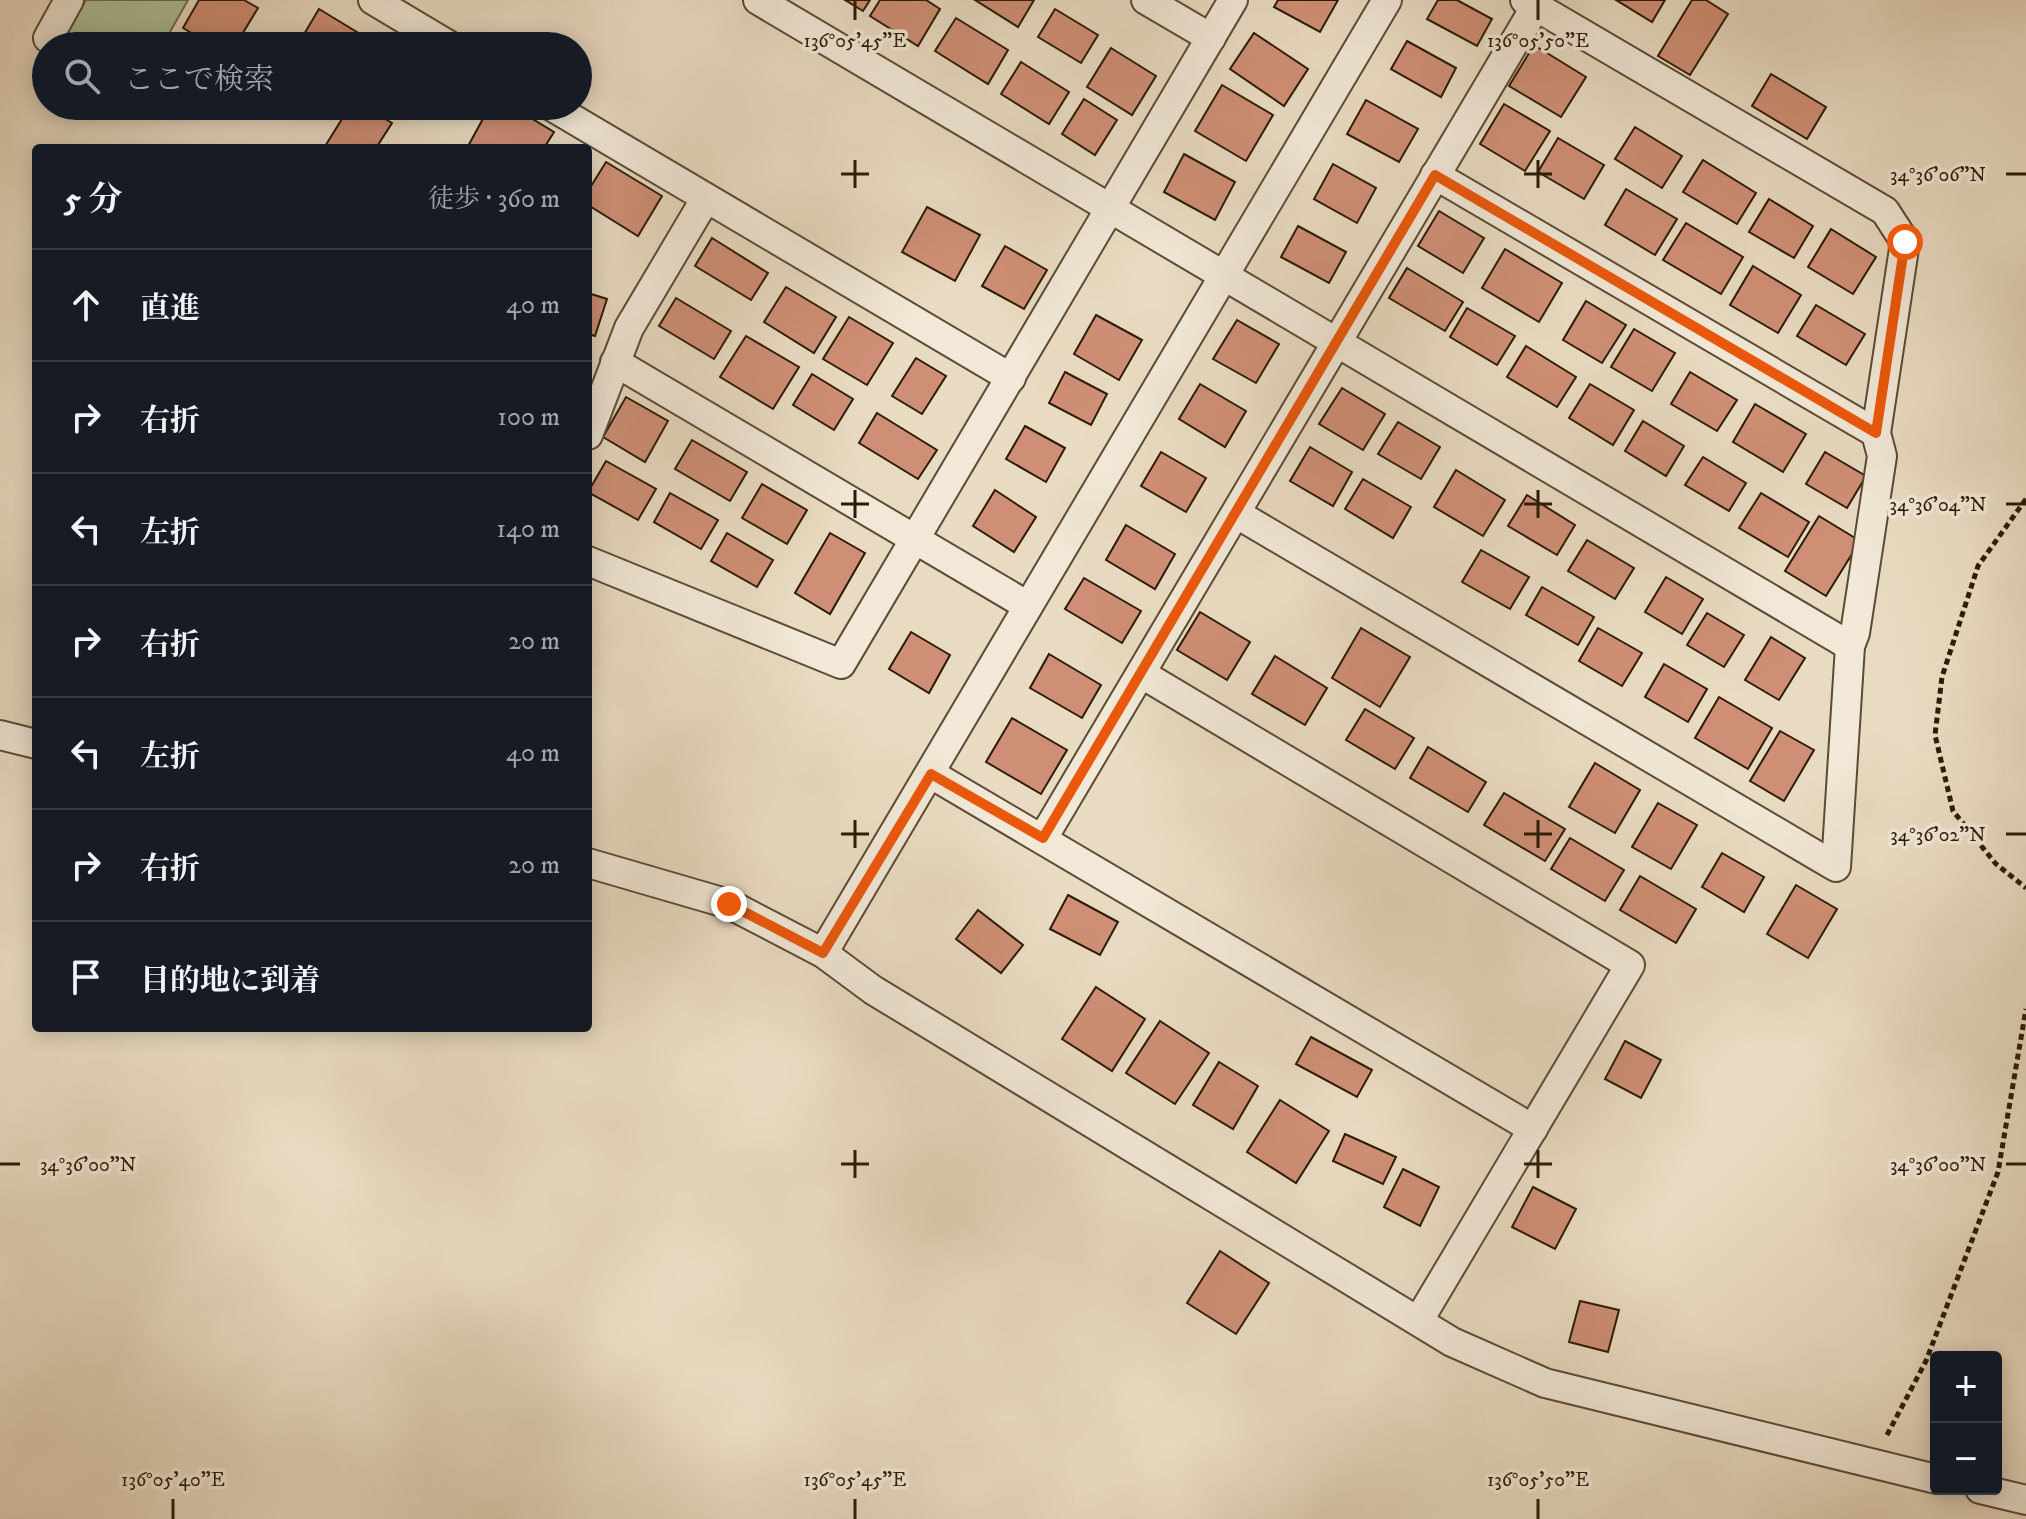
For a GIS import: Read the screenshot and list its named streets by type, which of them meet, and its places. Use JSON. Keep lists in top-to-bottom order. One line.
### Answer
{"page":{"search":"ここで検索","heading":["5 分","徒歩 · 360 m"],"list":[["直進","40 m"],["右折","100 m"],["左折","140 m"],["右折","20 m"],["左折","40 m"],["右折","20 m"],"目的地に到着"],"map_buttons":["+","−"]},"coordinates":["136°05'45\"E","136°05'50\"E","34°36'06\"N","34°36'04\"N","34°36'02\"N","34°36'00\"N","136°05'40\"E"]}
